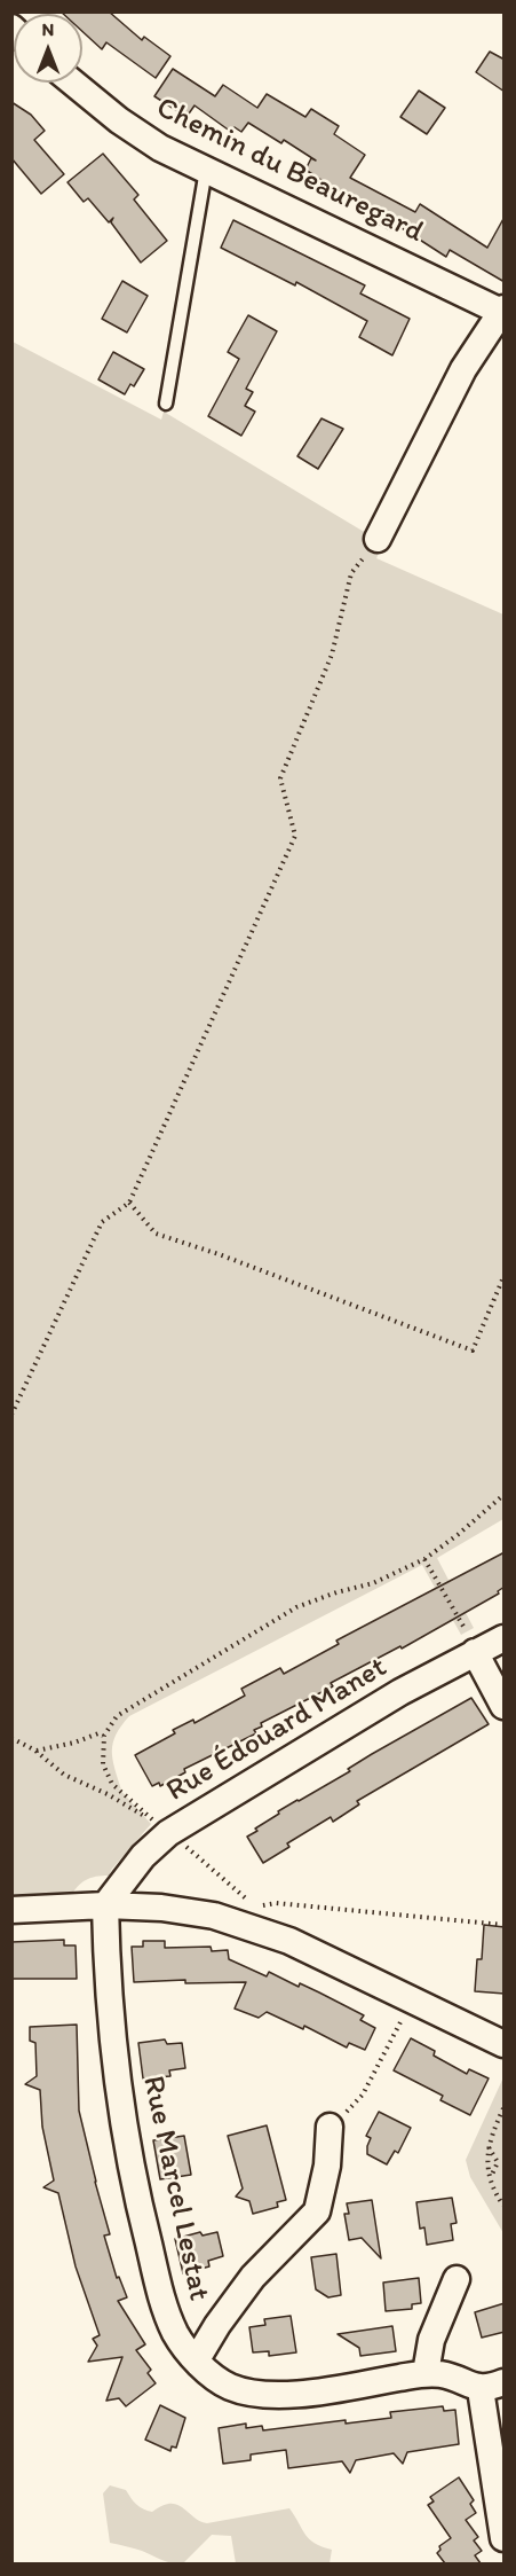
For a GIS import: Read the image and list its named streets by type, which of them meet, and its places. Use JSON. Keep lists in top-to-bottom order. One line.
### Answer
{"streets":{"street":["Chemin du Beauregard","Rue Édouard Manet","Rue Marcel Lestat"]},"crossings":[["Rue Édouard Manet","Rue Marcel Lestat"]],"north":"top"}
